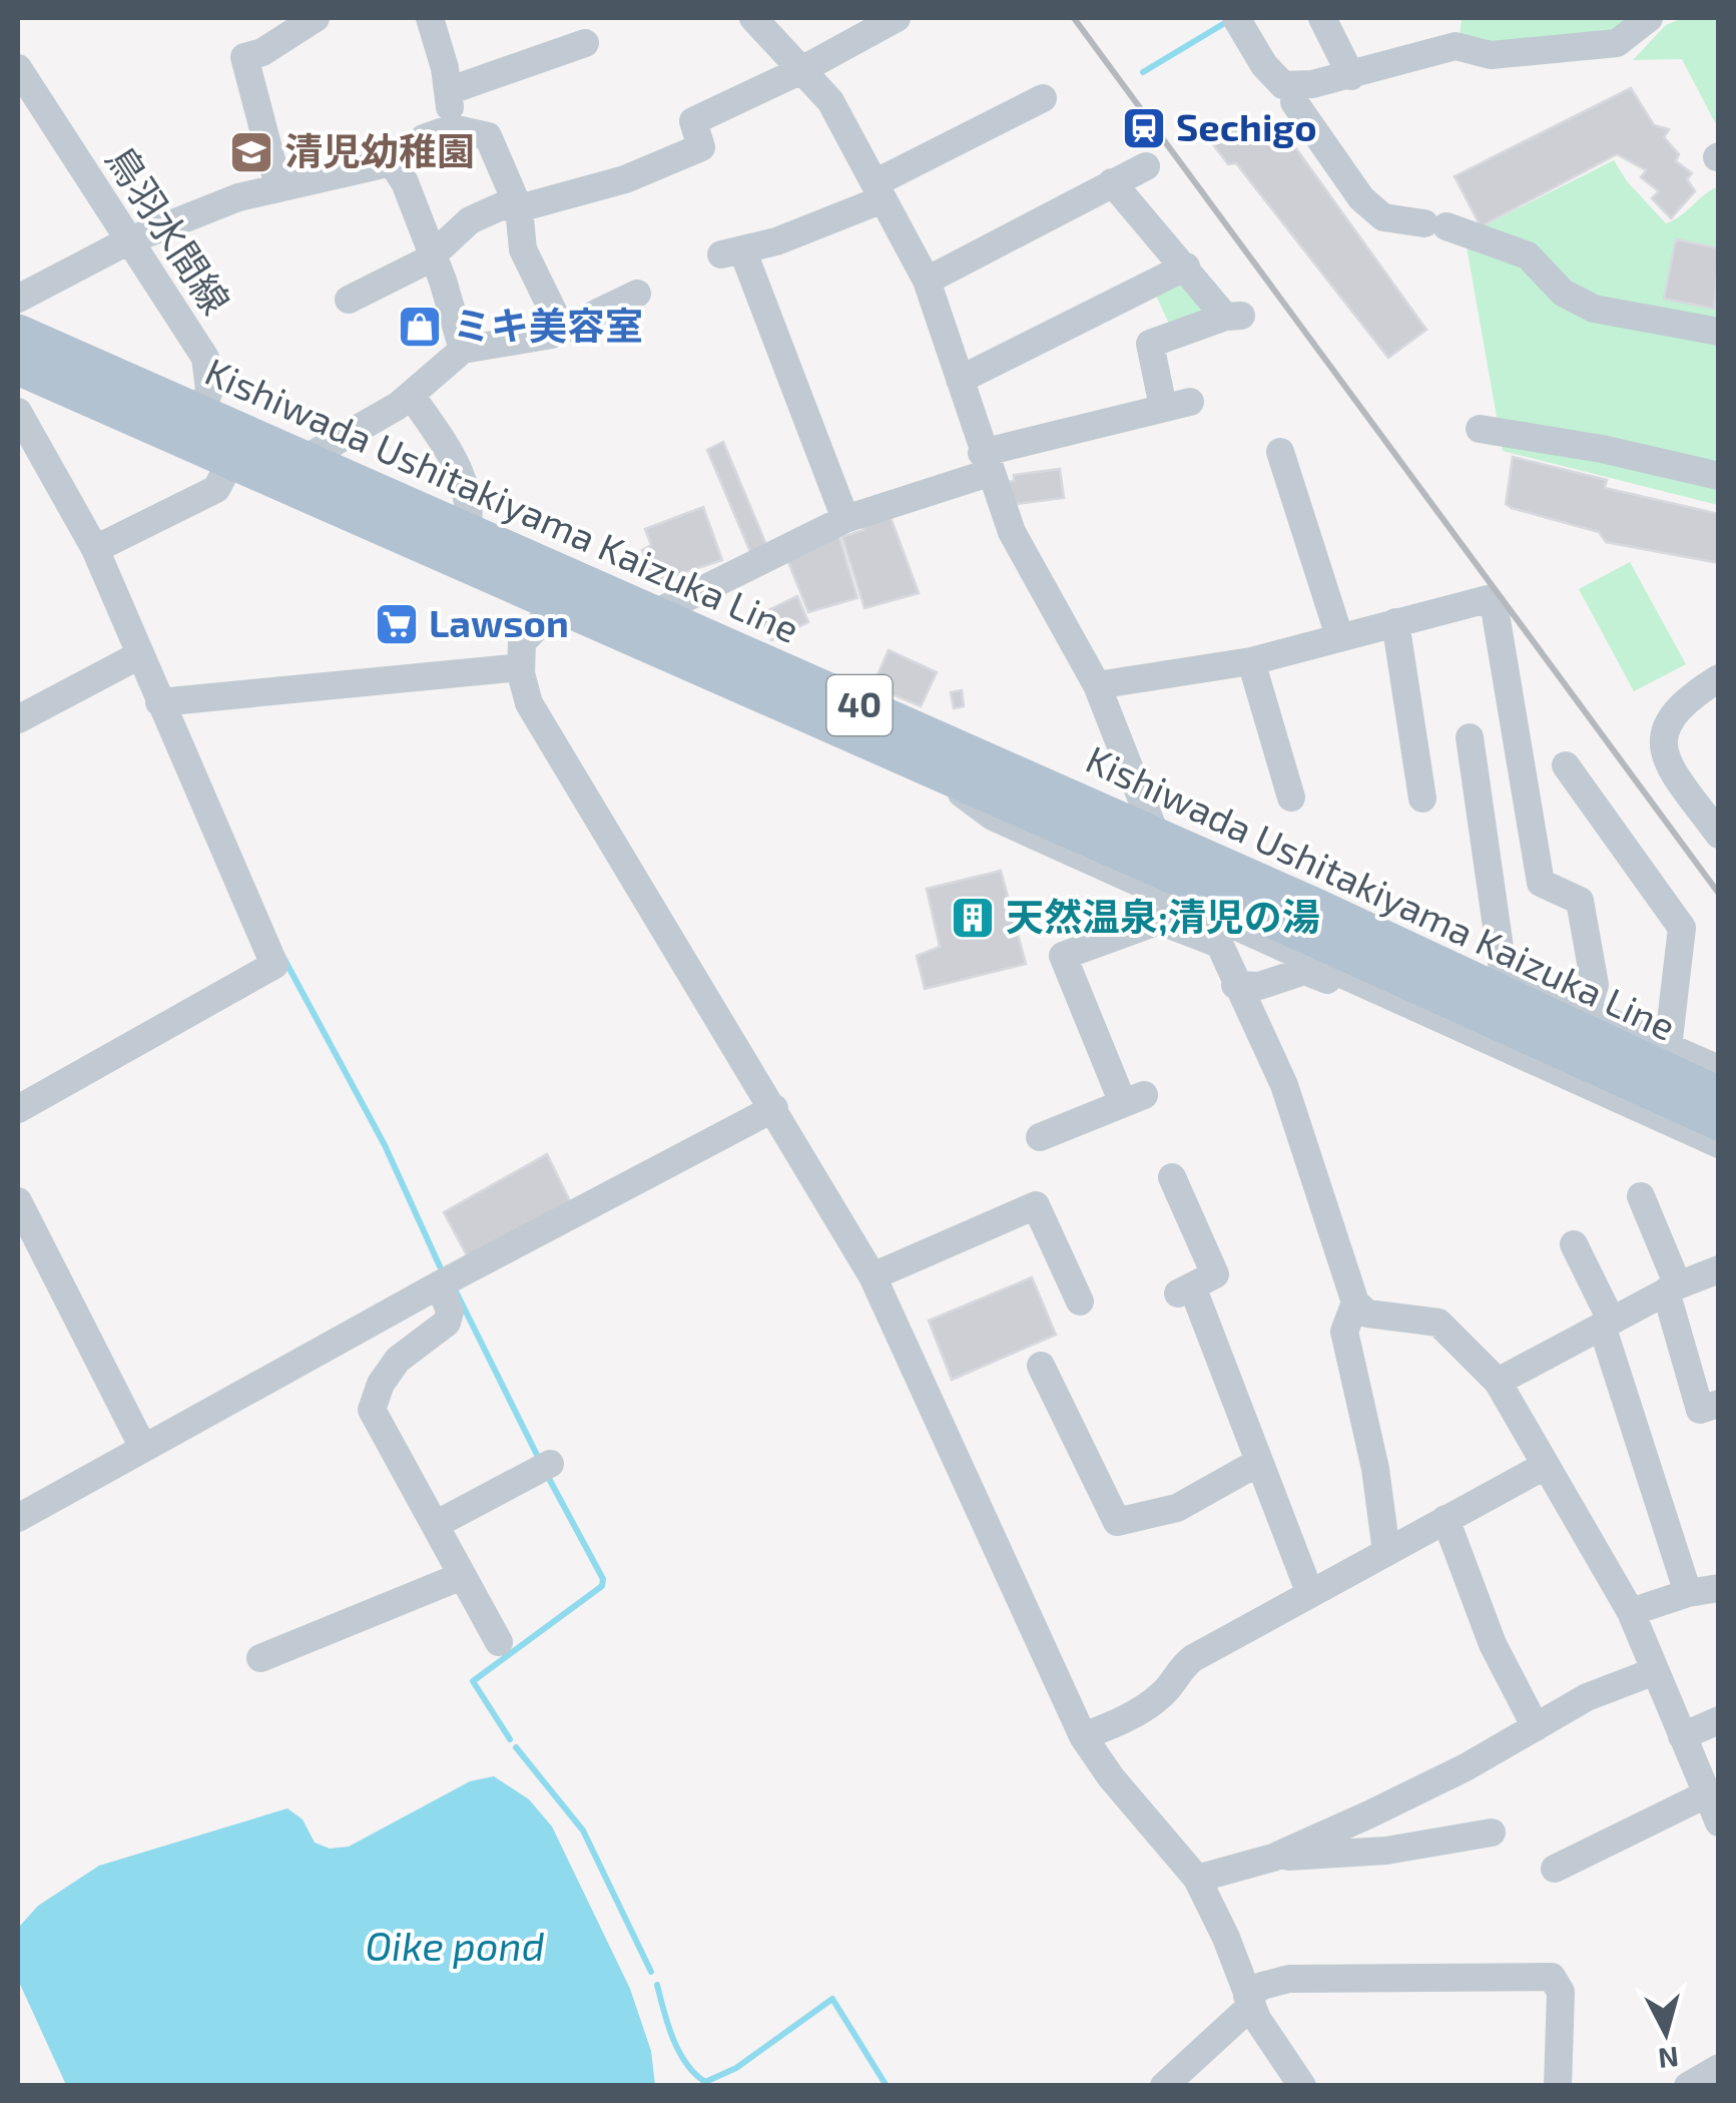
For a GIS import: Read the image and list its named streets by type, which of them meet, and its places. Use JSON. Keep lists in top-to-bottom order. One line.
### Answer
{"streets":{"main road":["Kishiwada Ushitakiyama Kaizuka Line","40"],"street":["鳥羽水間線"]},"crossings":[["鳥羽水間線","Kishiwada Ushitakiyama Kaizuka Line"]],"water":["Oike pond"],"places":{"station":["Sechigo"],"school or university":["清児幼稚園"],"shop":["ミキ美容室"],"supermarket":["Lawson"],"building":["天然温泉;清児の湯"]},"north":"bottom"}
